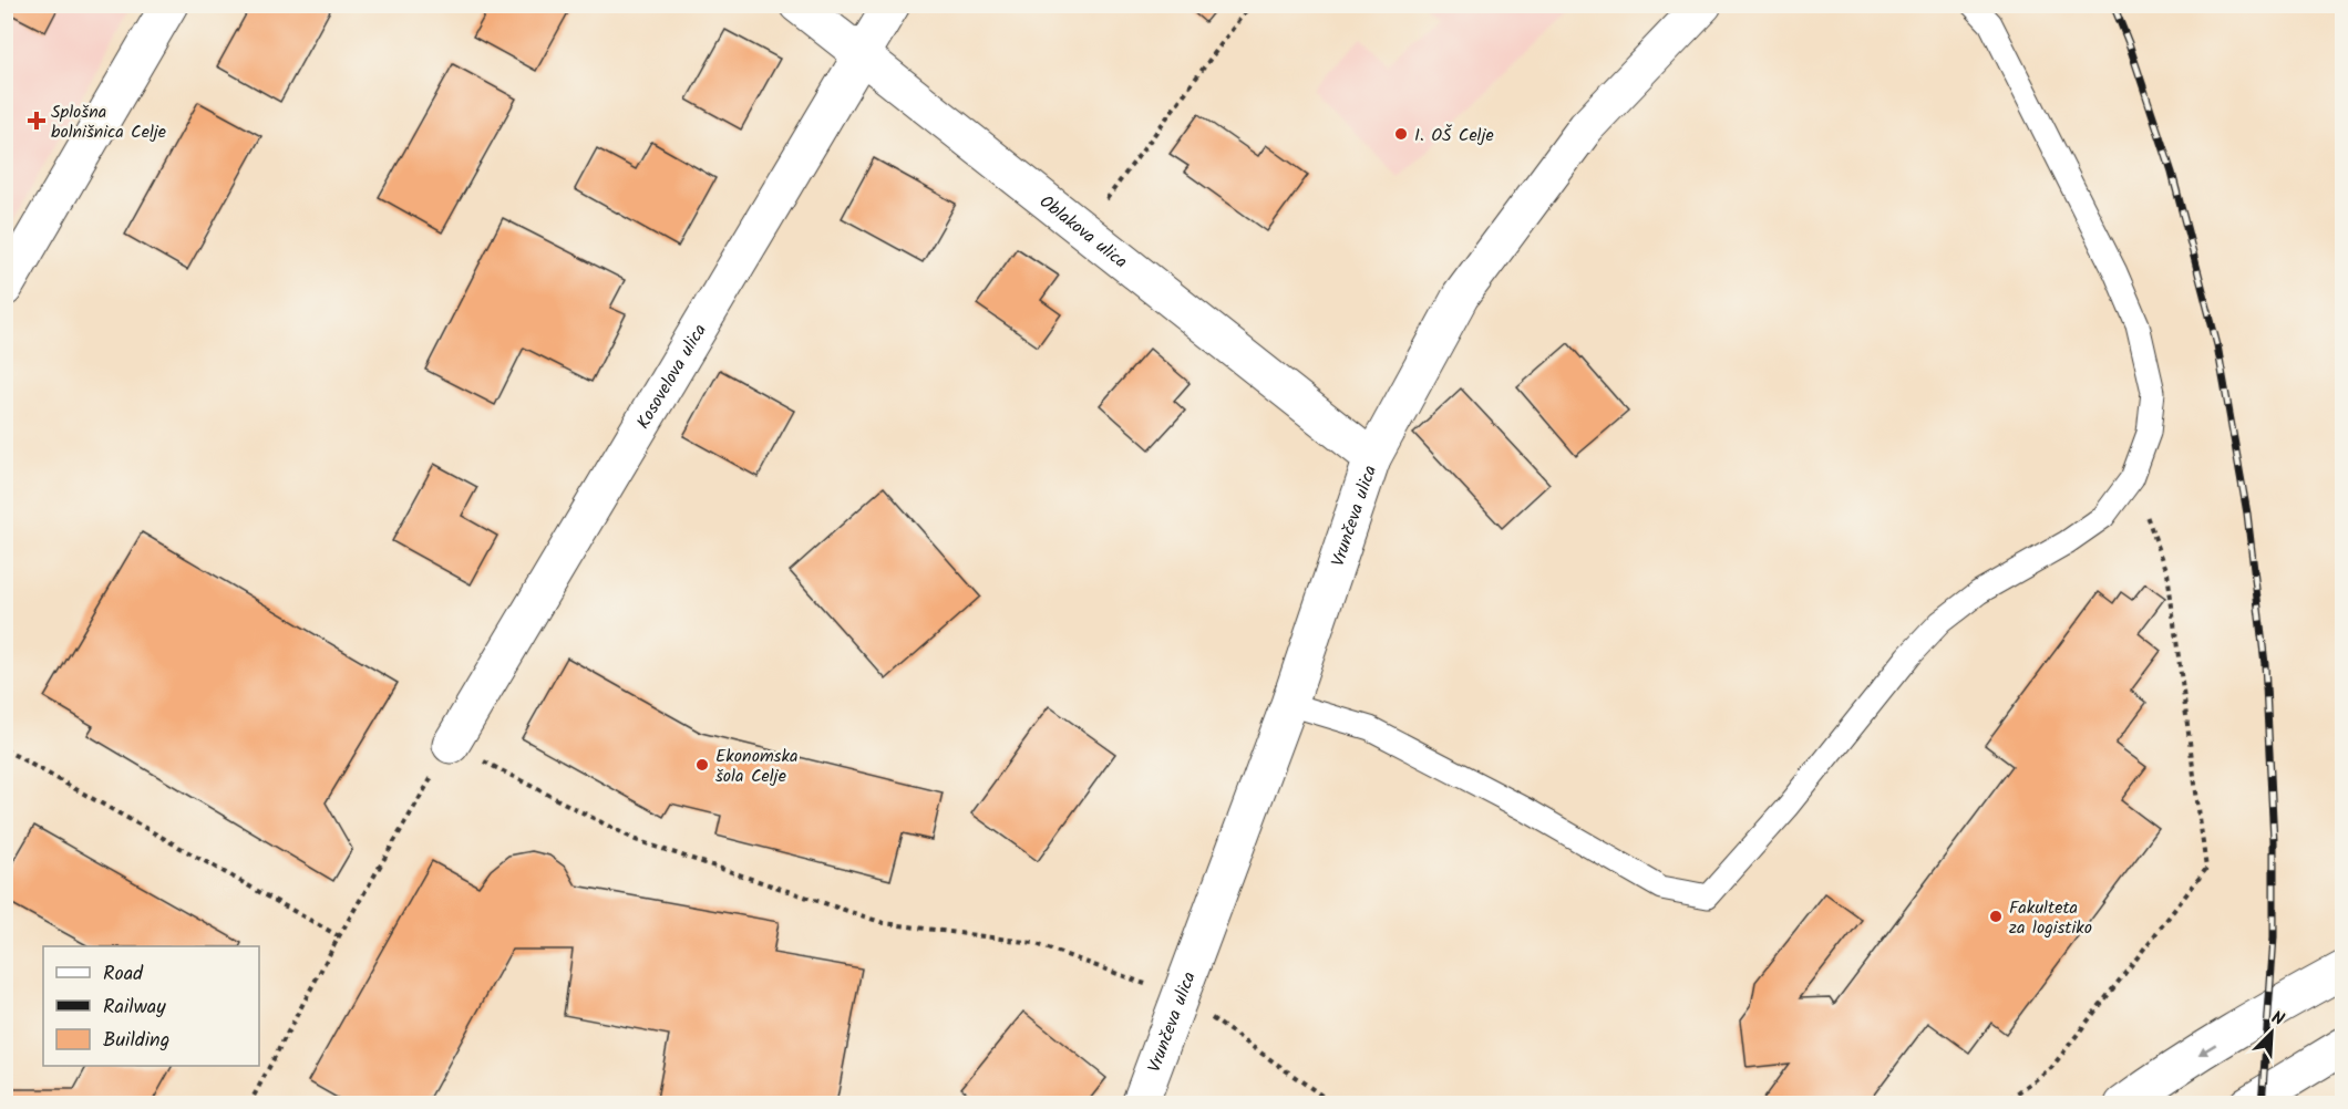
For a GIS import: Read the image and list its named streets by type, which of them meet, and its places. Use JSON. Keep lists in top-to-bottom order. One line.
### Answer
{"streets":{"street":["Oblakova ulica","Kosovelova ulica","Vrunčeva ulica"]},"crossings":[["Oblakova ulica","Kosovelova ulica"],["Oblakova ulica","Vrunčeva ulica"]],"places":{"health":["Splošna bolnišnica Celje"],"other":["I. OŠ Celje","Ekonomska šola Celje","Fakulteta za logistiko"]},"legend":["Road","Railway","Building"],"north":"top right"}
